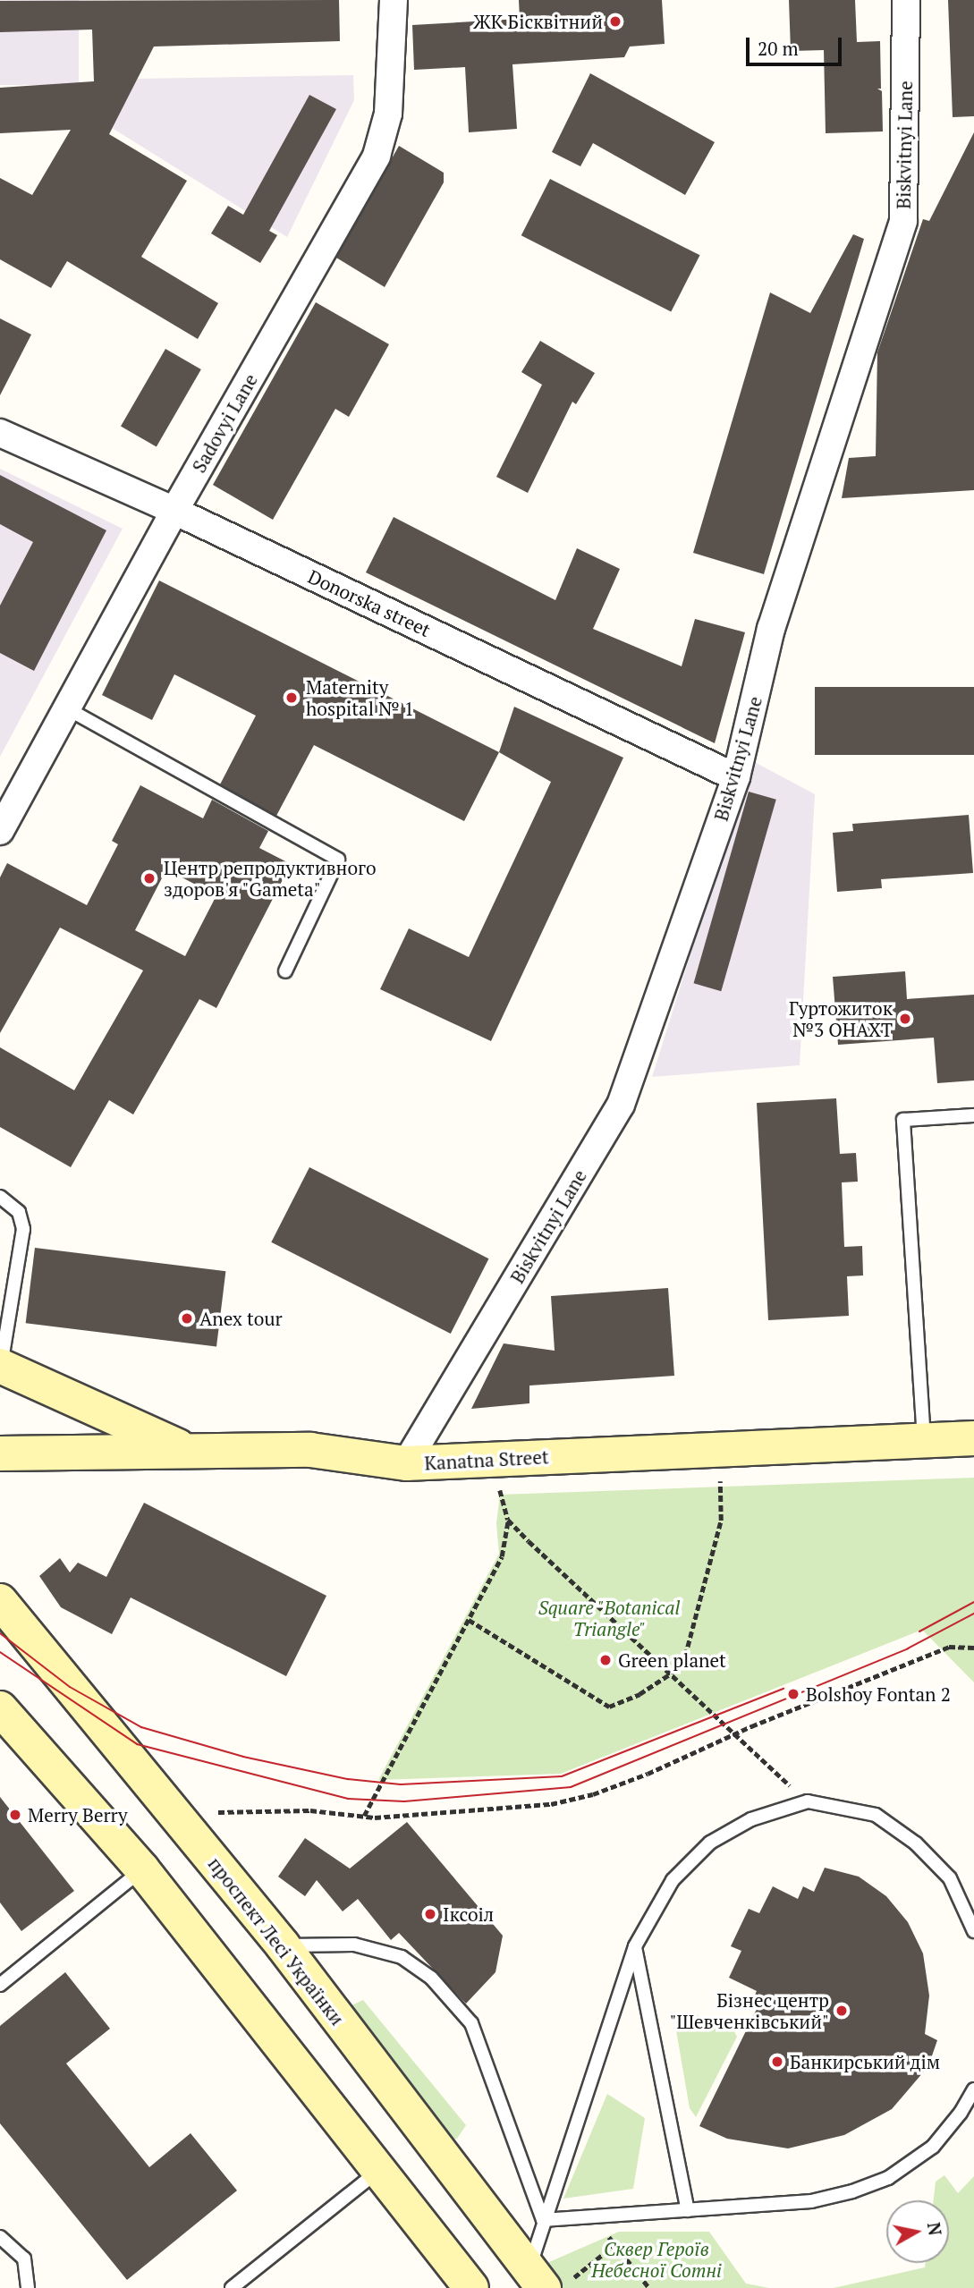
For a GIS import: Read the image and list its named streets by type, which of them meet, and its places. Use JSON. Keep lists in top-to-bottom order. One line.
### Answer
{"streets":{"main road":["Kanatna Street","проспект Лесі Українки"],"street":["Biskvitnyi Lane","Sadovyi Lane","Donorska street"]},"crossings":[["Biskvitnyi Lane","Donorska street"],["Biskvitnyi Lane","Kanatna Street"],["Sadovyi Lane","Donorska street"]],"parks":["Square \"Botanical Triangle\"","Сквер Героїв Небесної Сотні"],"places":["ЖК Бісквітний","Maternity hospital № 1","Центр репродуктивного здоров'я \"Gameta\"","Гуртожиток №3 ОНАХТ","Anex tour","Green planet","Bolshoy Fontan 2","Merry Berry","Іксоіл","Бізнес центр \"Шевченківський\"","Банкирський дім"],"scale_bar":"20 m","north":"right"}
